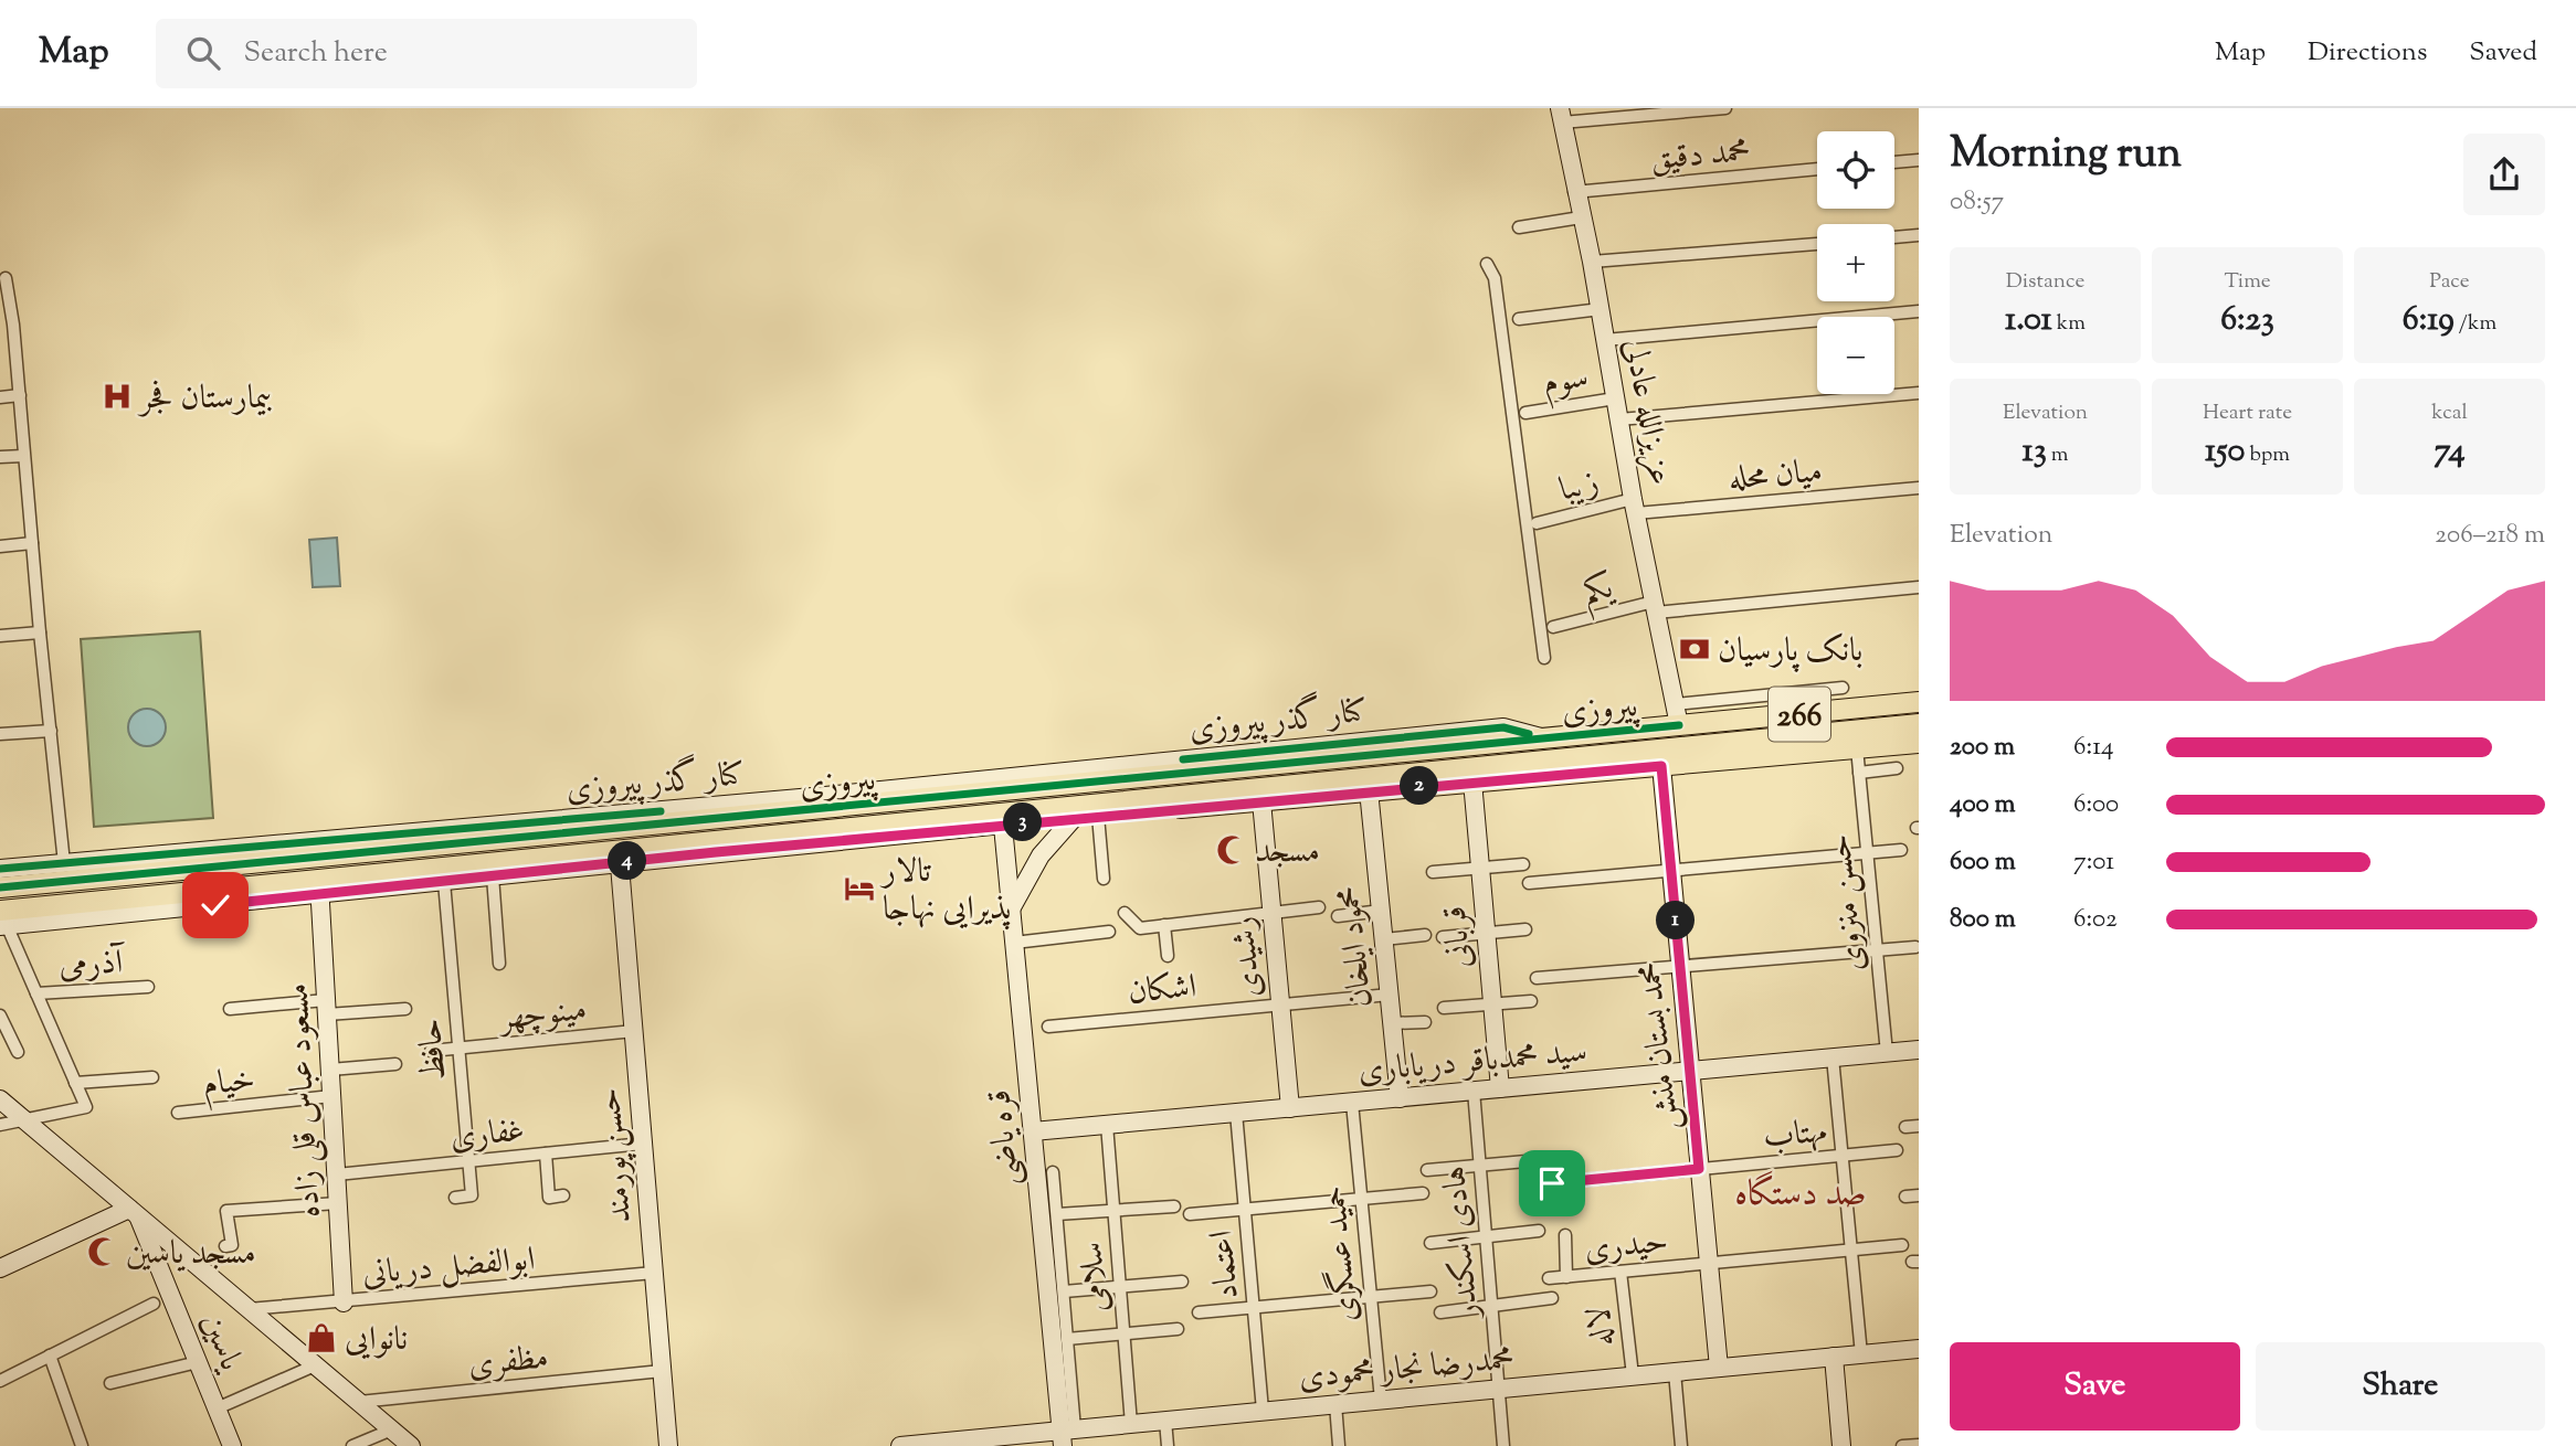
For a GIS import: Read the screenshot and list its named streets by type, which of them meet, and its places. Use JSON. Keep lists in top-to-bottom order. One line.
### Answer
{"streets":{"main road":["پیروزی","266"],"street":["محمد دقیق","سوم","عزیزالله عادلی","میان محله","زیبا","یکم","کنار گذر پیروزی","حسن منزوی","قربانی","محمود ایلخان","رشیدی","آذرمی","اشکان","مینوچهر","محمد بستان منش","حافظ","سید محمدباقر دریاباری","خیام","مسعود عباس قلی زاده","غفاری","مهتاب","قره یاضی","حسن پورمند","هادی اسکندر","حیدری","حمید عسگری","ابوالفضل دریانی","اعتماد","سلامی","لاله","یاسین","مظفری","محمدرضا نجار محمودی"]},"crossings":[["محمد دقیق","عزیزالله عادلی"],["سوم","عزیزالله عادلی"],["عزیزالله عادلی","میان محله"],["عزیزالله عادلی","زیبا"],["عزیزالله عادلی","یکم"],["عزیزالله عادلی","پیروزی"],["میان محله","زیبا"],["پیروزی","کنار گذر پیروزی"],["پیروزی","حافظ"],["پیروزی","مسعود عباس قلی زاده"],["پیروزی","قره یاضی"],["پیروزی","حسن پورمند"],["حسن منزوی","سید محمدباقر دریاباری"],["قربانی","سید محمدباقر دریاباری"],["محمود ایلخان","اشکان"],["محمود ایلخان","سید محمدباقر دریاباری"],["رشیدی","اشکان"],["رشیدی","سید محمدباقر دریاباری"],["مینوچهر","حافظ"],["مینوچهر","حسن پورمند"],["محمد بستان منش","سید محمدباقر دریاباری"],["محمد بستان منش","مهتاب"],["محمد بستان منش","حیدری"],["محمد بستان منش","محمدرضا نجار محمودی"],["حافظ","غفاری"],["سید محمدباقر دریاباری","قره یاضی"],["سید محمدباقر دریاباری","هادی اسکندر"],["سید محمدباقر دریاباری","حمید عسگری"],["سید محمدباقر دریاباری","اعتماد"],["سید محمدباقر دریاباری","سلامی"],["خیام","مسعود عباس قلی زاده"],["مسعود عباس قلی زاده","غفاری"],["مسعود عباس قلی زاده","ابوالفضل دریانی"],["غفاری","حسن پورمند"],["قره یاضی","محمدرضا نجار محمودی"],["حسن پورمند","ابوالفضل دریانی"],["حسن پورمند","مظفری"],["هادی اسکندر","محمدرضا نجار محمودی"],["حیدری","لاله"],["حمید عسگری","محمدرضا نجار محمودی"],["اعتماد","محمدرضا نجار محمودی"],["سلامی","محمدرضا نجار محمودی"],["لاله","محمدرضا نجار محمودی"]],"districts":["صد دستگاه"],"places":{"hospital":["بیمارستان فجر"],"bank":["بانک پارسیان"],"mosque":["مسجد","مسجد یاسین"],"hotel":["تالار پذیرایی نهاجا"],"shop":["نانوایی"]},"page":{"header":"Map","search":"Search here","nav":["Map","Directions","Saved"],"heading":["Morning run","08:57"],"map_buttons":["+","−"],"stats":[["Distance","1.01 km"],["Time","6:23"],["Pace","6:19 /km"],["Elevation","13 m"],["Heart rate","150 bpm"],["kcal","74"]],"chart":["Elevation","206–218 m"],"list":[{"name":"200 m","note":"6:14"},{"name":"400 m","note":"6:00"},{"name":"600 m","note":"7:01"},{"name":"800 m","note":"6:02"}],"pins":["2","3","4","1"],"buttons":["Save","Share"]}}
